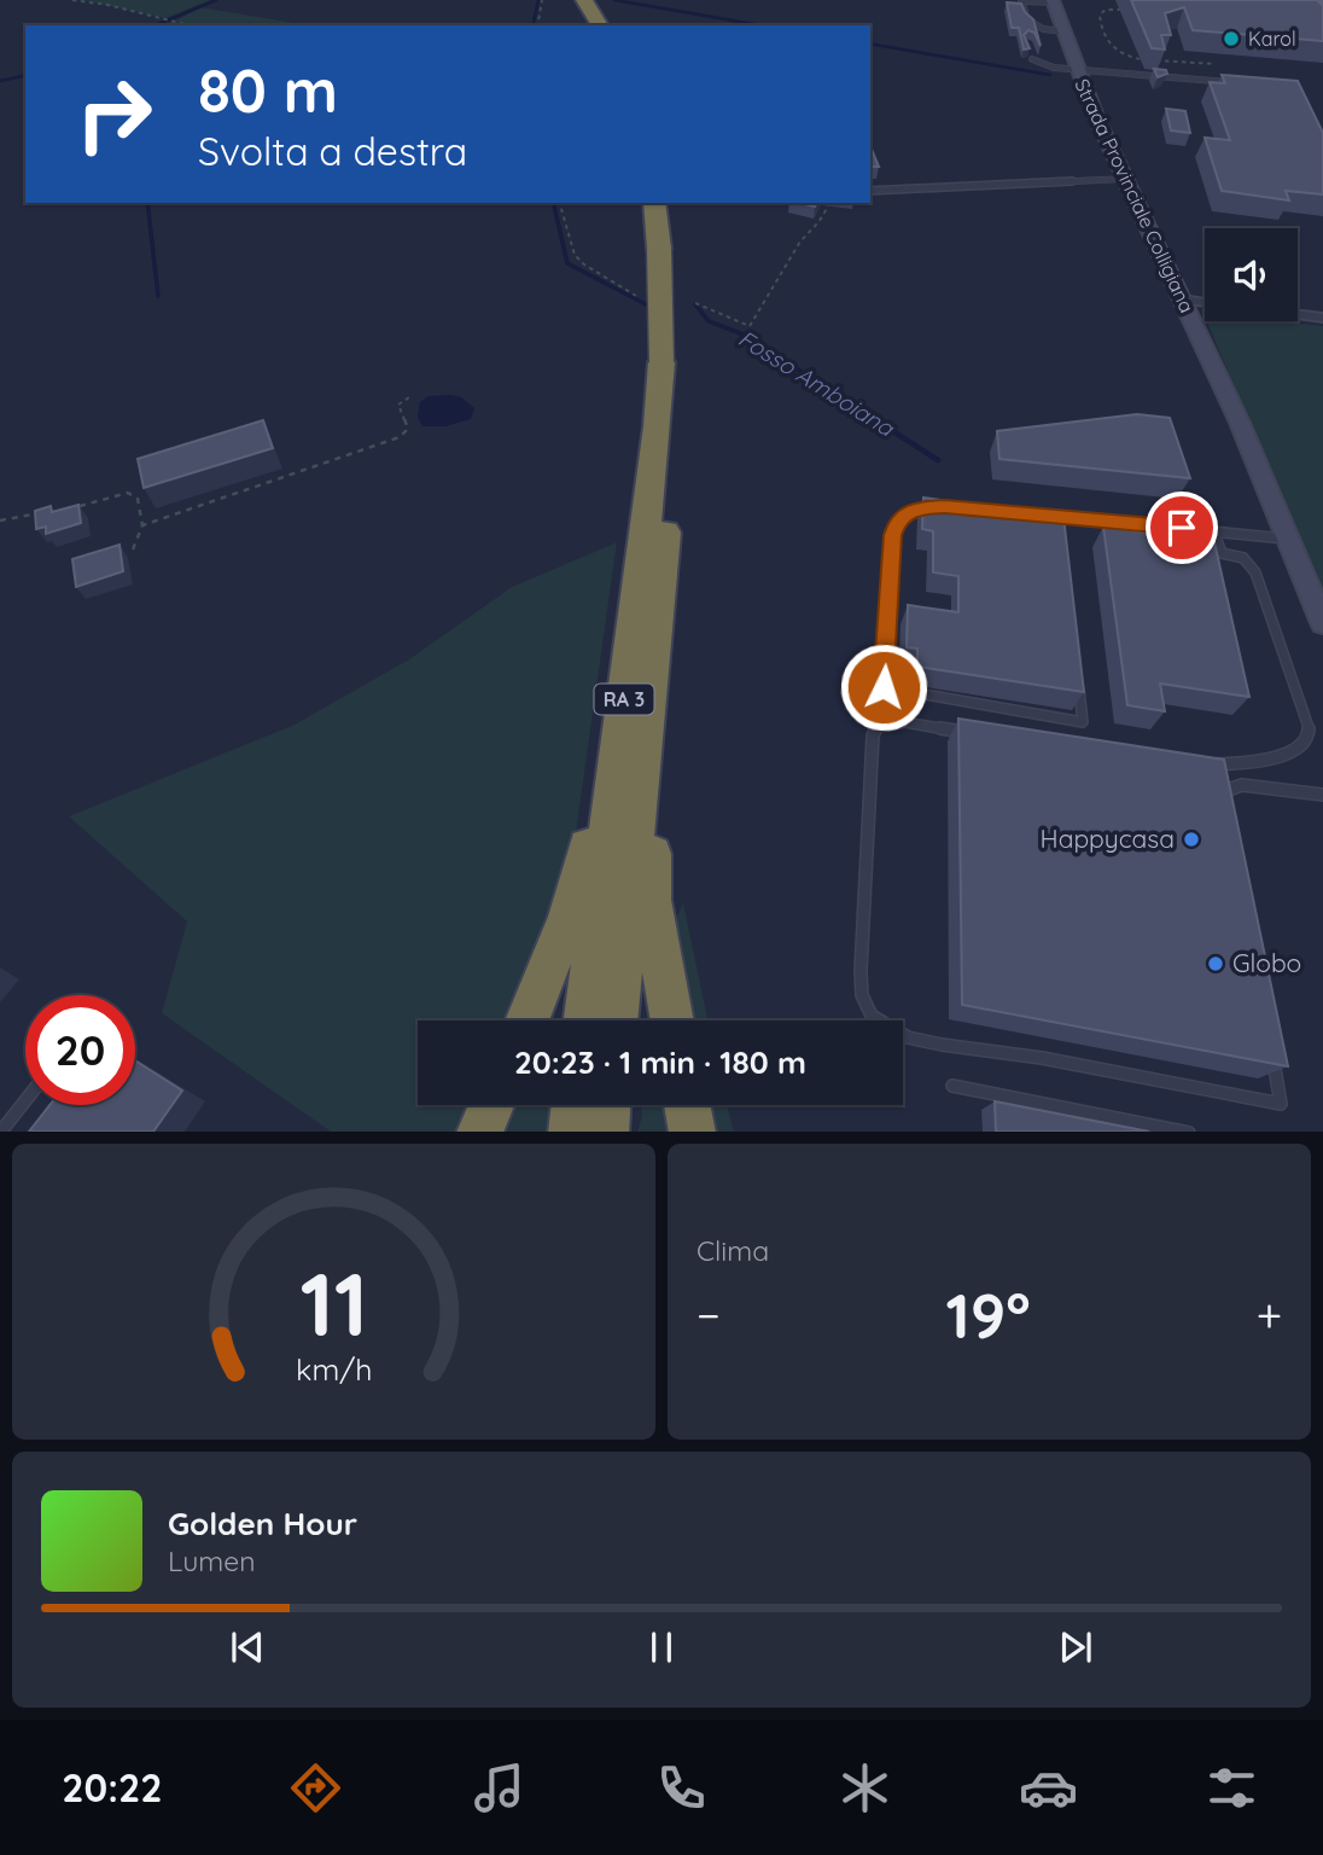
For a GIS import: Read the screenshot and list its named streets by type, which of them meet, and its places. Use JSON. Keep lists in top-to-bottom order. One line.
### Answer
{"streets":{"highway":["RA 3"],"main road":["Strada Provinciale Colligiana"]},"water":["Fosso Amboiana"],"places":["Karol","Happycasa","Globo"],"page":{"turn":["80 m","Svolta a destra"],"limit":"20","trip":"20:23 · 1 min · 180 m","tile":"Clima","heat":["−","19°","+"],"song":["Golden Hour","Lumen"],"tabs":"20:22","gauge":["11","km/h"]}}
